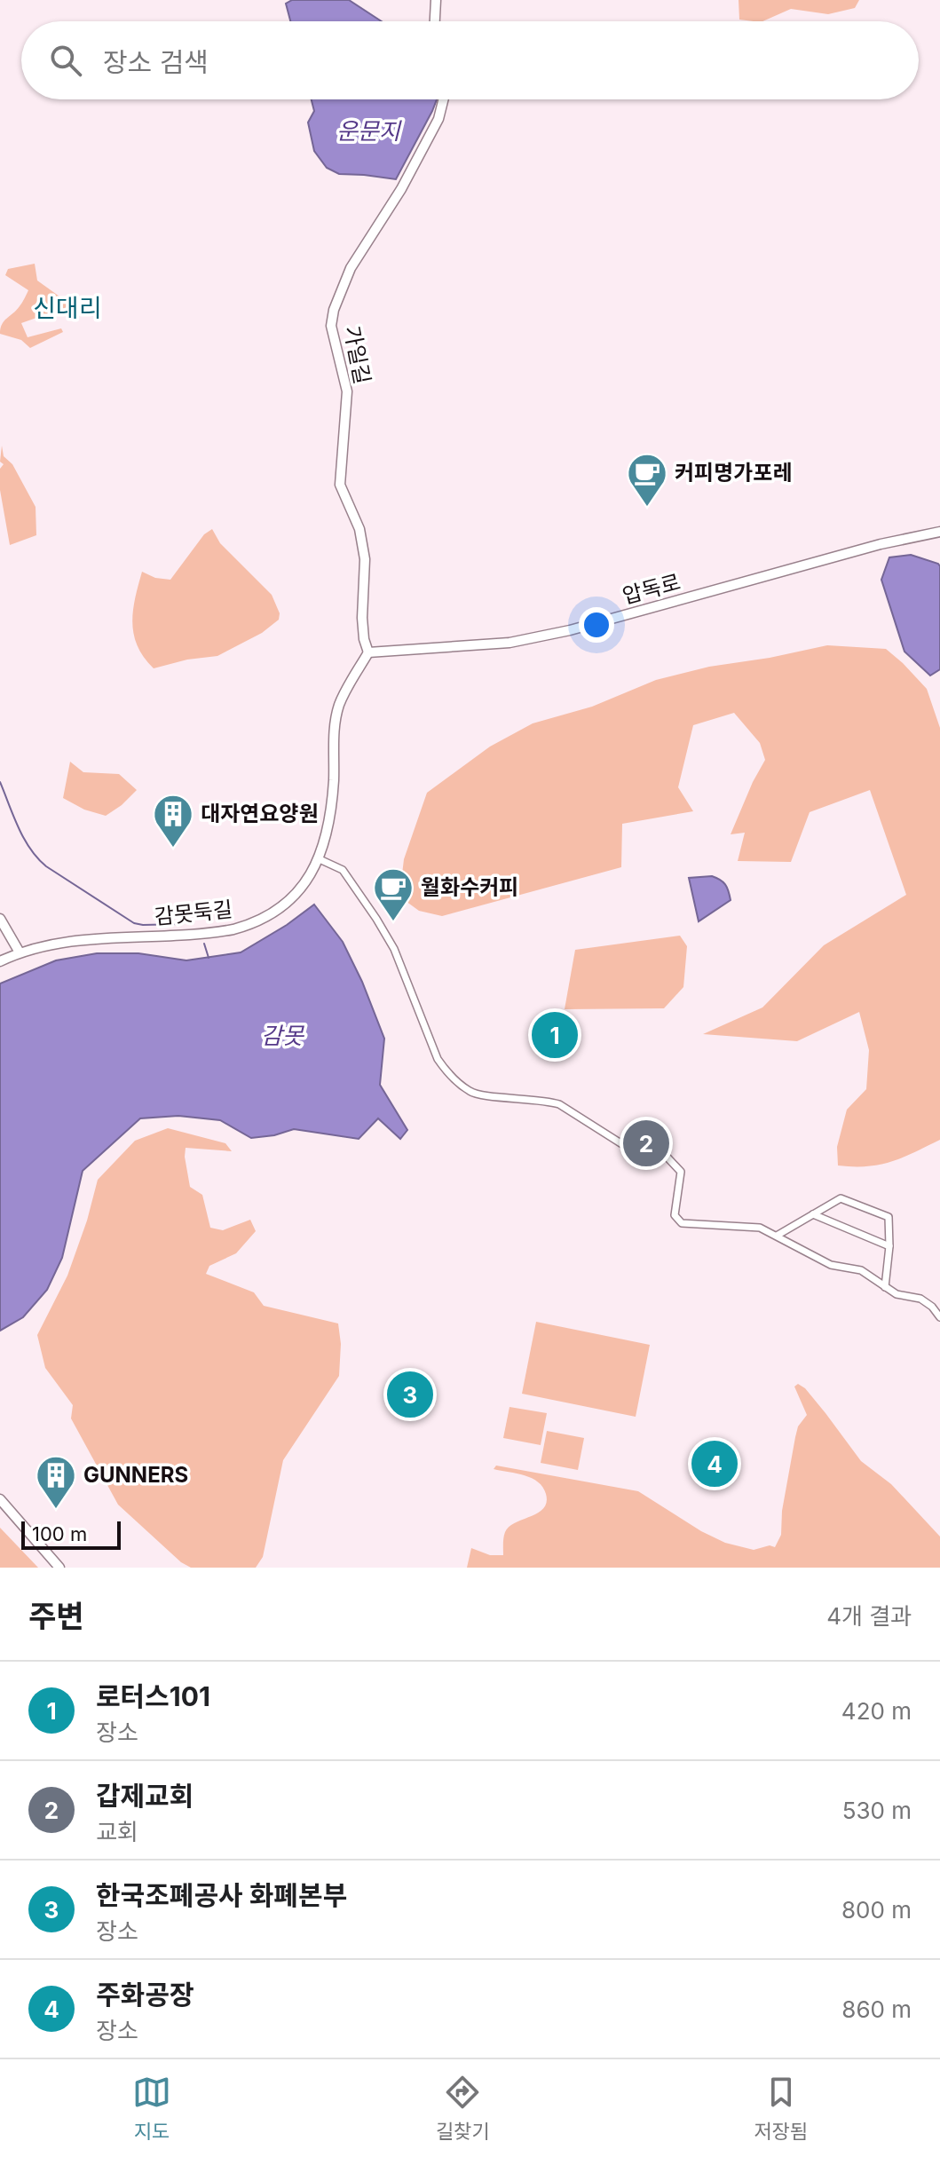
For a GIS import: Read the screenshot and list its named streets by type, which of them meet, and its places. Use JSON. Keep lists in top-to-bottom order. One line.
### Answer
{"streets":{"street":["가일길","압독로","감못둑길"]},"crossings":[["가일길","압독로"],["가일길","감못둑길"],["압독로","감못둑길"]],"districts":["신대리"],"water":["운문지","감못"],"places":{"cafe":["커피명가포레","월화수커피"],"building":["대자연요양원","GUNNERS"]},"scale_bar":"100 m","page":{"search":"장소 검색","pins":["1","2","3","4"],"scale":"100 m","heading":["주변","4개 결과"],"list":[{"mark":"1","name":"로터스101","note":"장소","value":"420 m"},{"mark":"2","name":"갑제교회","note":"교회","value":"530 m"},{"mark":"3","name":"한국조폐공사 화폐본부","note":"장소","value":"800 m"},{"mark":"4","name":"주화공장","note":"장소","value":"860 m"}],"nav":["지도","길찾기","저장됨"]}}
